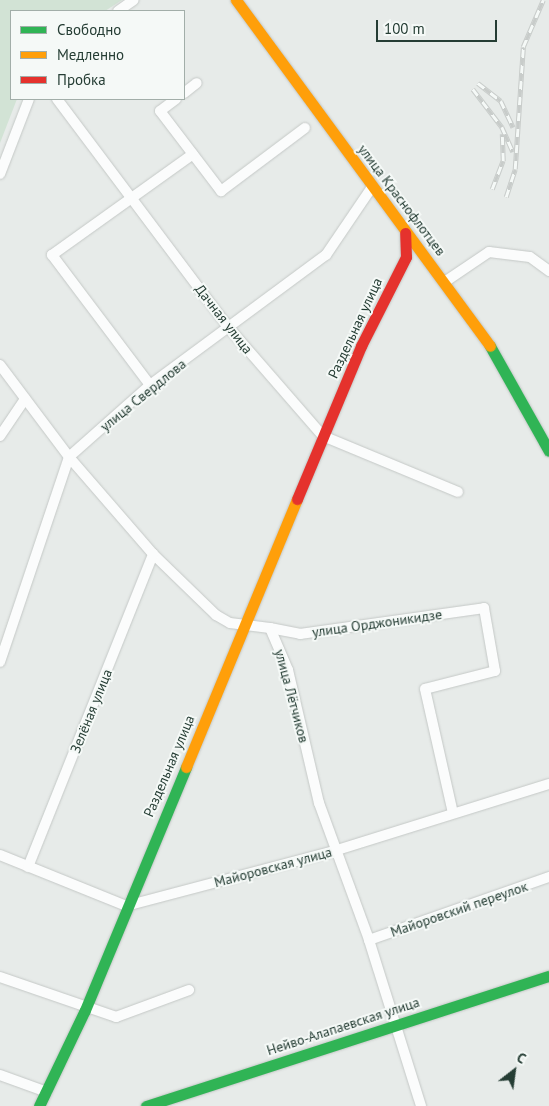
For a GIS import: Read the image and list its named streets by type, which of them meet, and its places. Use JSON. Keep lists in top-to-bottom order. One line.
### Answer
{"streets":{"street":["улица Краснофлотцев","Дачная улица","Раздельная улица","улица Свердлова","улица Орджоникидзе","улица Лётчиков","Зелёная улица","Майоровская улица","Майоровский переулок","Нейво-Алапаевская улица"]},"crossings":[["улица Краснофлотцев","Раздельная улица"],["улица Краснофлотцев","улица Свердлова"],["Дачная улица","Раздельная улица"],["Дачная улица","улица Свердлова"],["Раздельная улица","Майоровская улица"],["улица Орджоникидзе","улица Лётчиков"],["улица Орджоникидзе","Майоровская улица"],["улица Лётчиков","Майоровская улица"],["улица Лётчиков","Майоровский переулок"],["улица Лётчиков","Нейво-Алапаевская улица"]],"legend":["Свободно","Медленно","Пробка"],"scale_bar":"100 m","north":"top right"}
